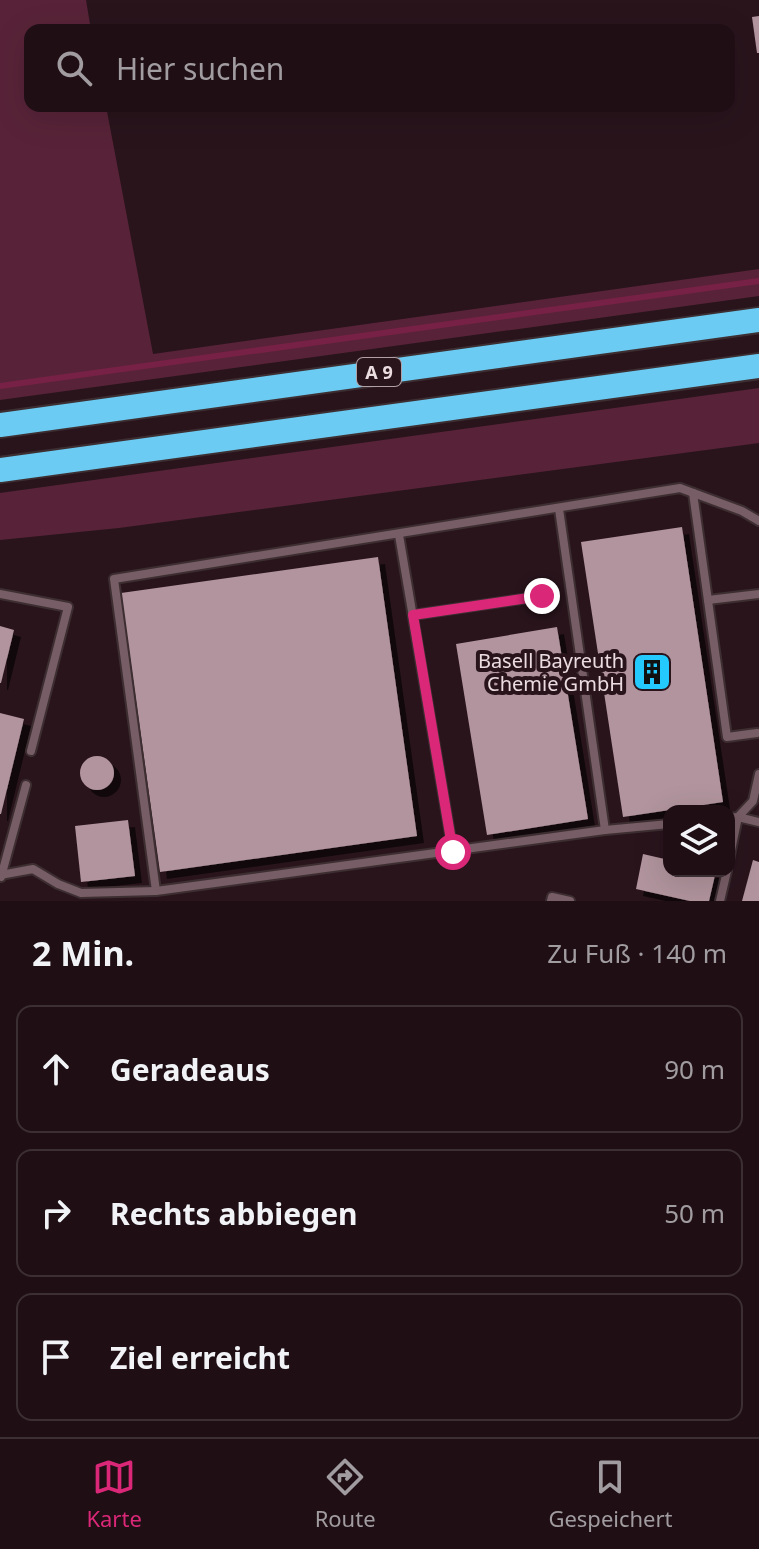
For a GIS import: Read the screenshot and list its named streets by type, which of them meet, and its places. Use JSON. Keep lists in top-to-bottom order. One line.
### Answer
{"streets":{"highway":["A 9"]},"places":{"building":["Basell Bayreuth Chemie GmbH"]},"page":{"search":"Hier suchen","heading":["2 Min.","Zu Fuß · 140 m"],"list":[["Geradeaus","90 m"],["Rechts abbiegen","50 m"],"Ziel erreicht"],"nav":["Karte","Route","Gespeichert"]}}
